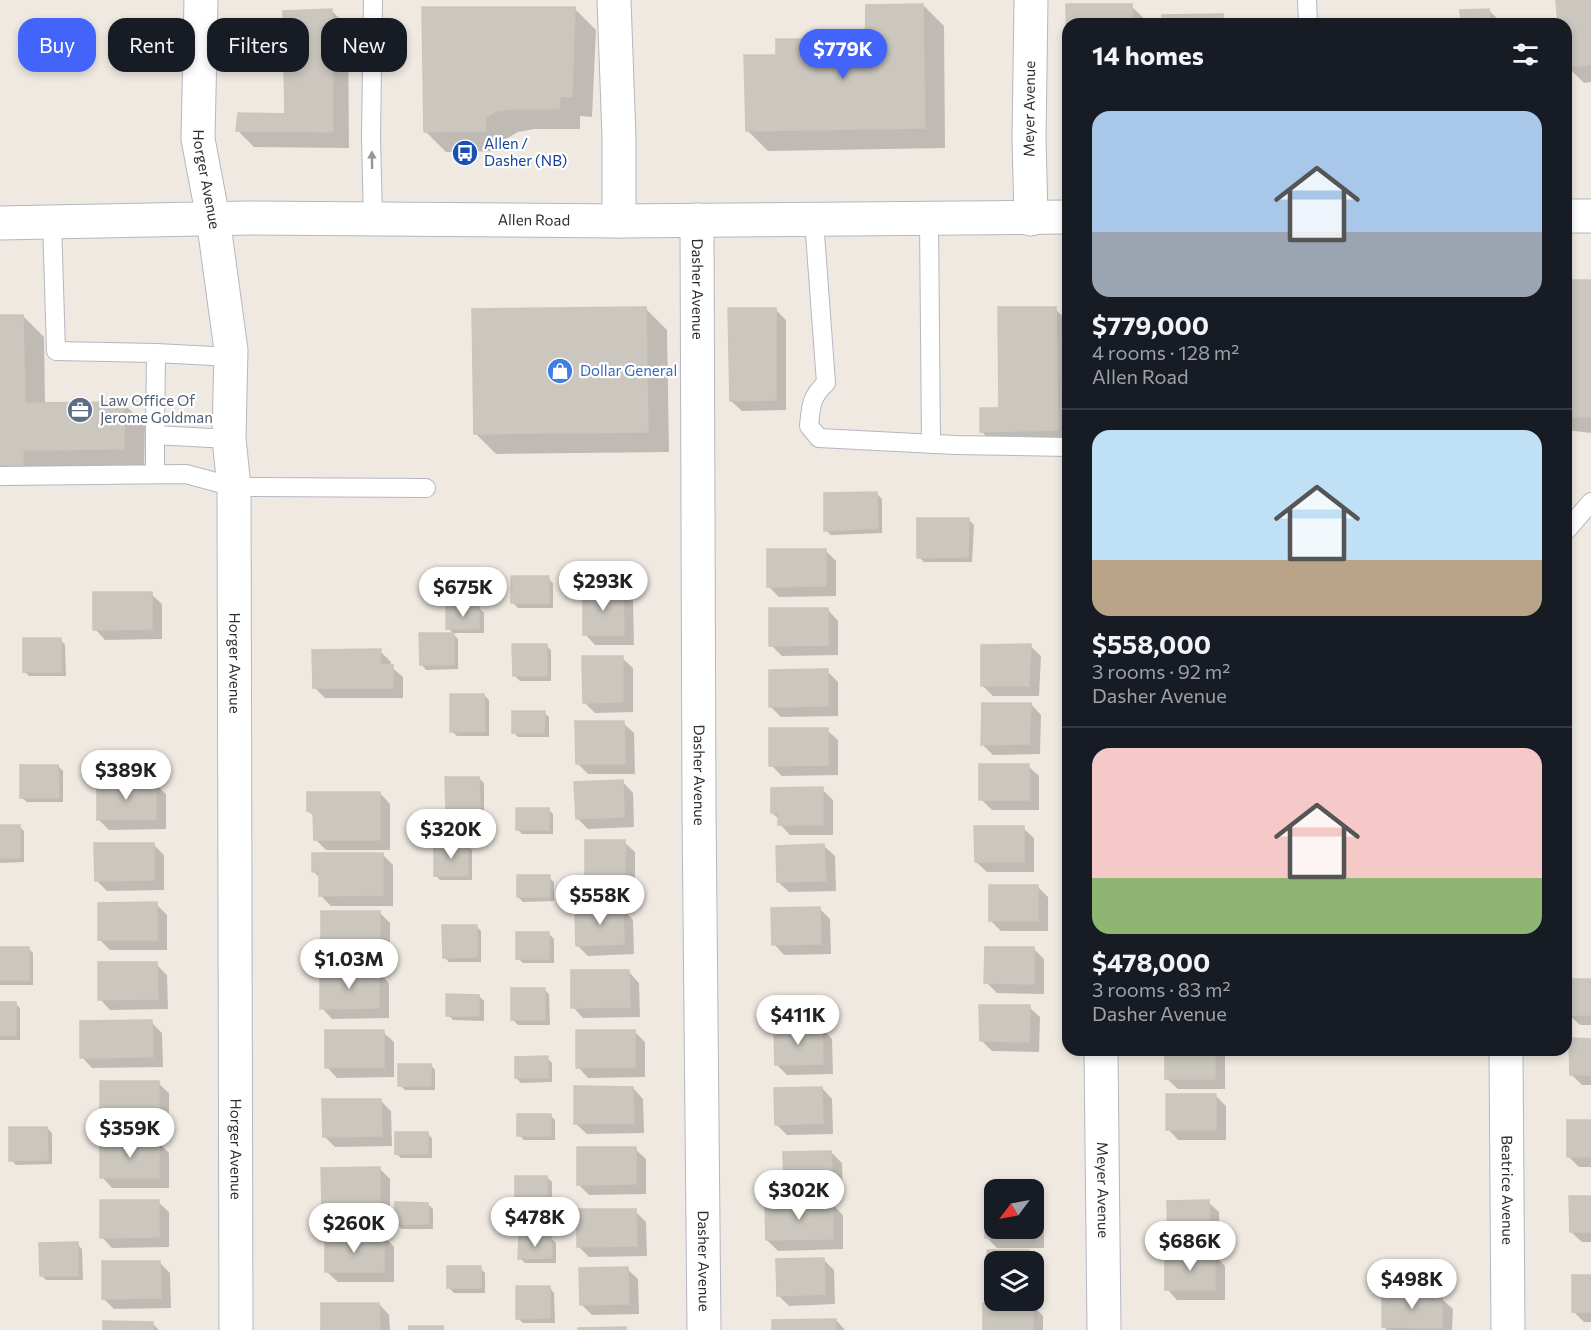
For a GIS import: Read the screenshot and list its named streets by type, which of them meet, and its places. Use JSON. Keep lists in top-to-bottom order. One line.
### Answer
{"streets":{"street":["Meyer Avenue","Horger Avenue","Allen Road","Dasher Avenue","Beatrice Avenue"]},"crossings":[["Meyer Avenue","Allen Road"],["Horger Avenue","Allen Road"],["Allen Road","Dasher Avenue"]],"places":{"bus stop":["Allen / Dasher (NB)"],"shop":["Dollar General"],"office":["Law Office Of Jerome Goldman"]},"north":"bottom left","page":{"chip":["Buy","Rent","Filters","New"],"heading":"14 homes","price":["$779K","$293K","$675K","$389K","$320K","$558K","$1.03M","$411K","$359K","$302K","$478K","$260K","$686K","$498K"],"list":[{"name":"$779,000","note":"4 rooms · 128 m² · Allen Road"},{"name":"$558,000","note":"3 rooms · 92 m² · Dasher Avenue"},{"name":"$478,000","note":"3 rooms · 83 m² · Dasher Avenue"}]}}
